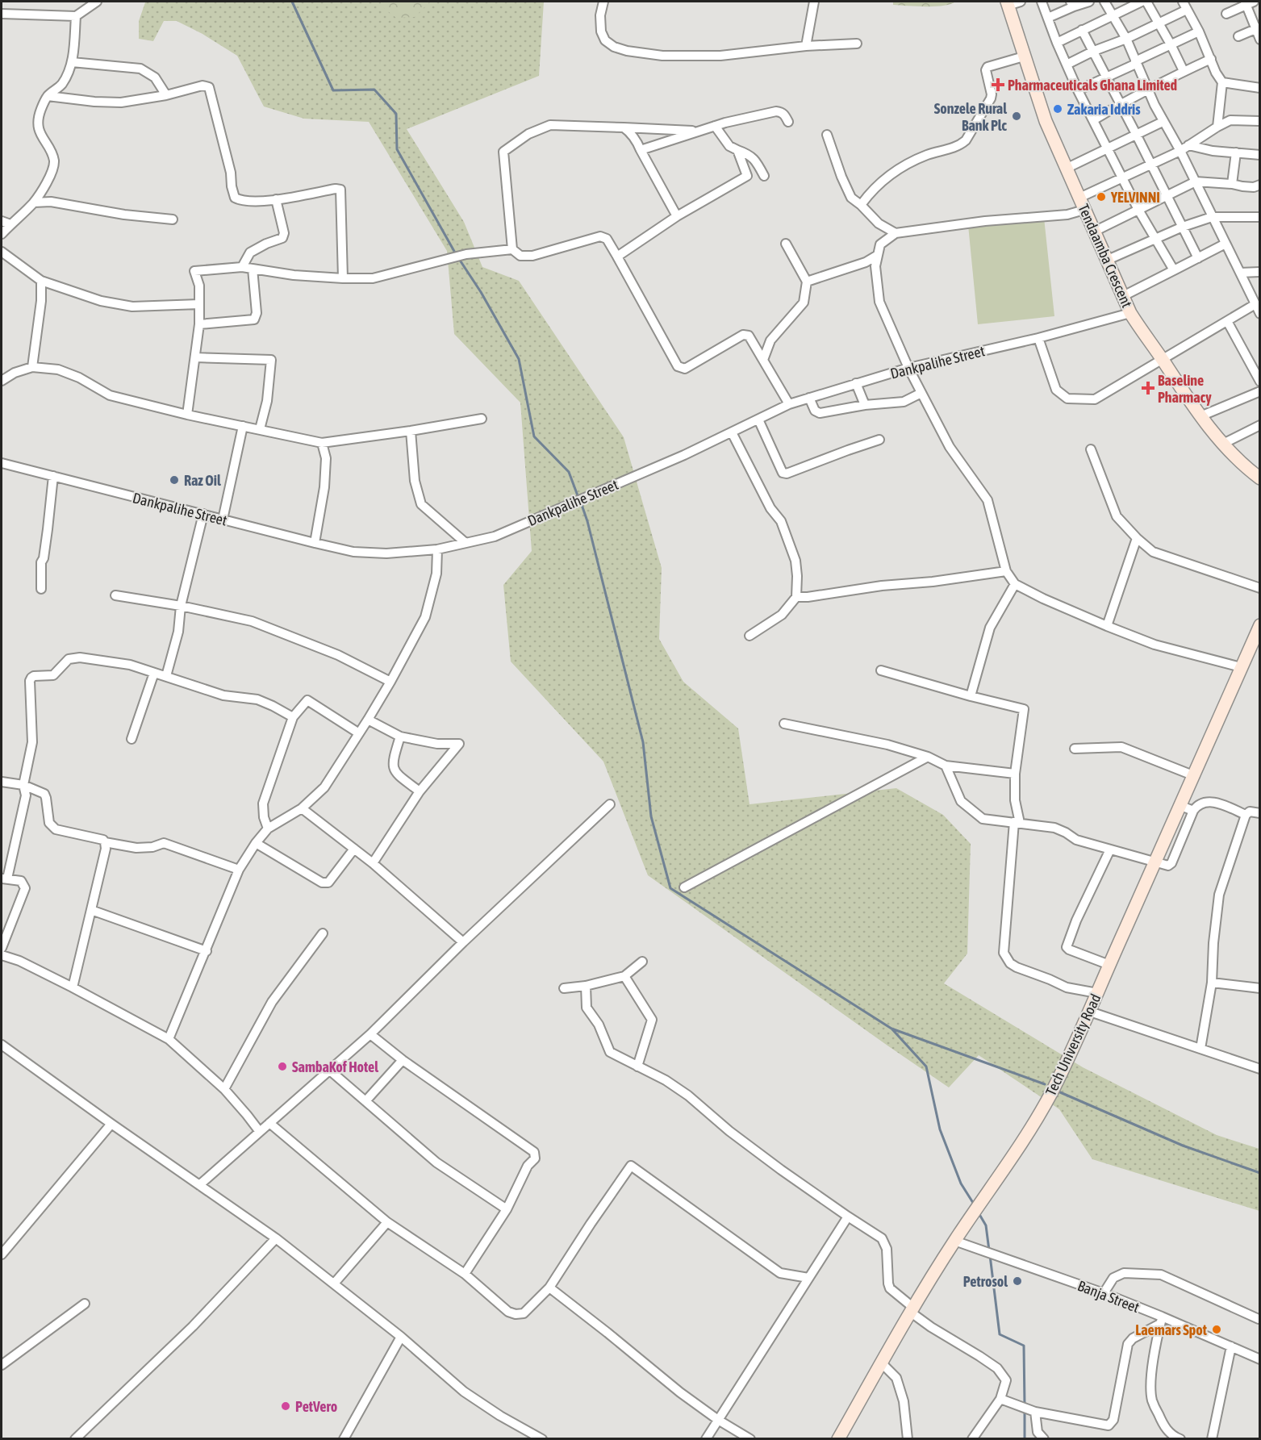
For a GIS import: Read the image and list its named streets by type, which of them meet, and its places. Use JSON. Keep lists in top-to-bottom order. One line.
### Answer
{"streets":{"street":["Tendaamba Crescent","Dankpalihe Street","Tech University Road","Banja Street"]},"crossings":[["Tendaamba Crescent","Dankpalihe Street"],["Tech University Road","Banja Street"]],"places":{"health":["Pharmaceuticals Ghana Limited","Baseline Pharmacy"],"other":["Zakaria Iddris","Sonzele Rural Bank Plc","YELVINNI","Raz Oil","SambaKof Hotel","Petrosol","Laemars Spot","PetVero"]}}
